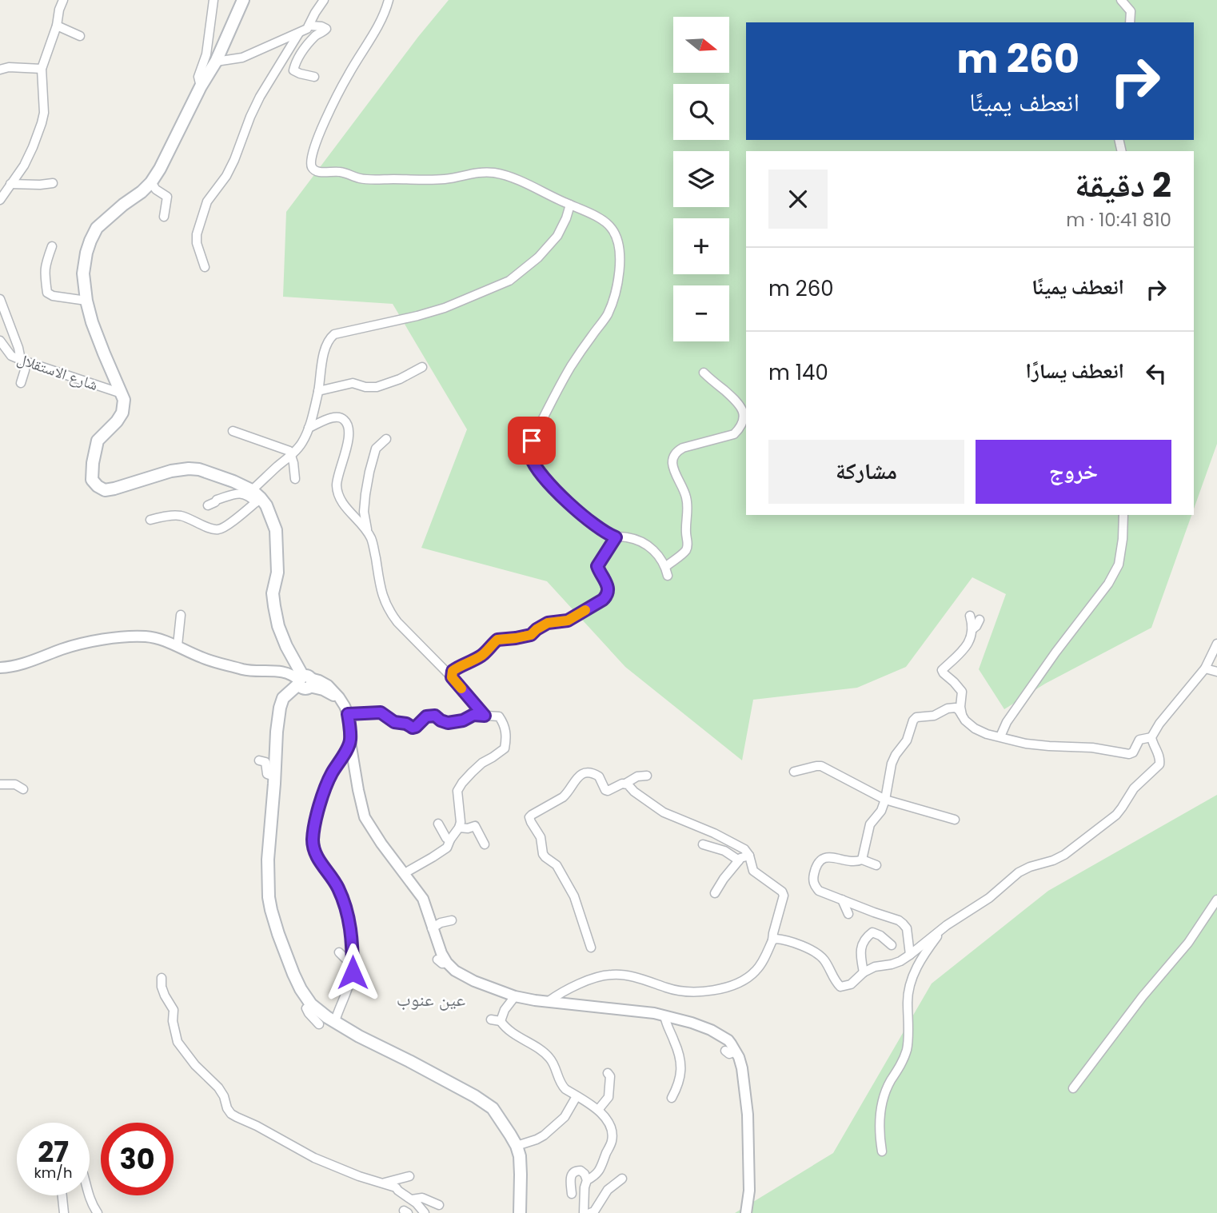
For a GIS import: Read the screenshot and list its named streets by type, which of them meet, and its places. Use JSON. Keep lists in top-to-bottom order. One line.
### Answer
{"streets":{"street":["شارع الاستقلال"]},"districts":["عين عنوب"],"north":"right","page":{"map_buttons":["+","−"],"turn":["260 m","انعطف يمينًا"],"heading":["2 دقيقة","810 m · 10:41"],"list":[{"name":"انعطف يمينًا","value":"260 m"},{"name":"انعطف يسارًا","value":"140 m"}],"buttons":["خروج","مشاركة"],"speed":"27 km/h","limit":"30"}}
